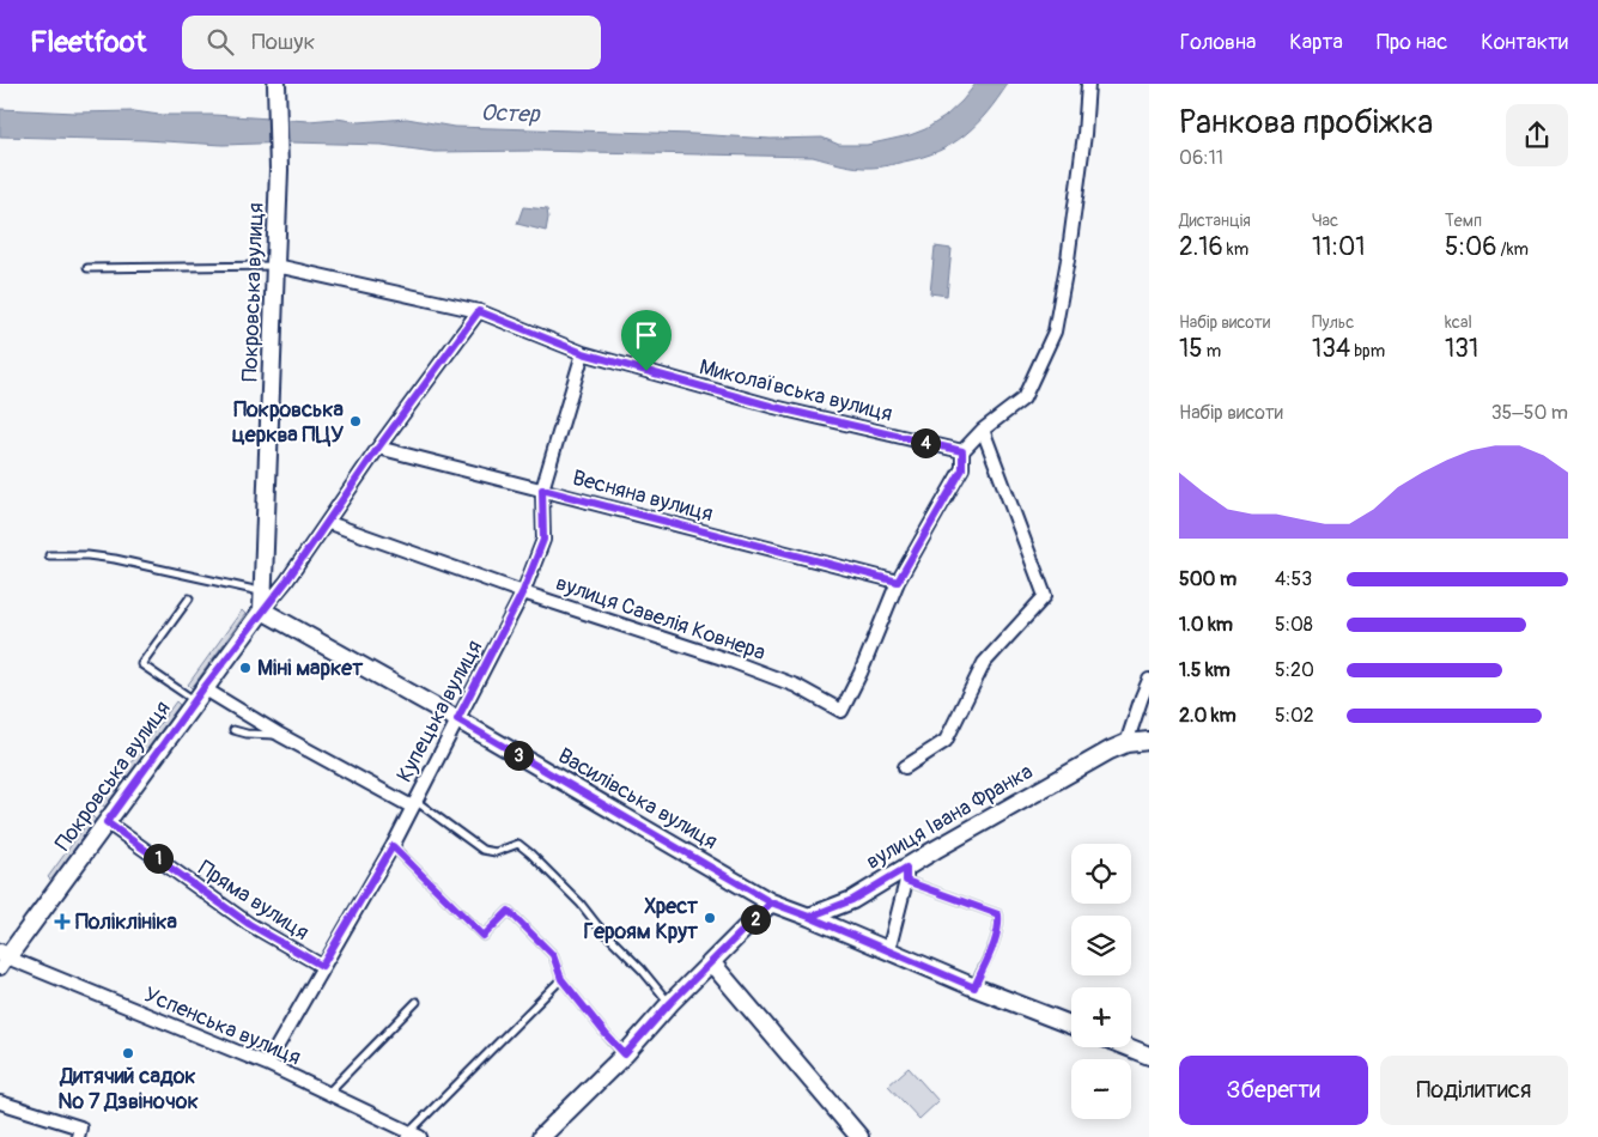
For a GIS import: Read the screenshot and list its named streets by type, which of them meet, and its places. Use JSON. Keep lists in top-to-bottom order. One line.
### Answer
{"streets":{"main road":["Покровська вулиця","Василівська вулиця","вулиця Івана Франка"],"street":["Миколаївська вулиця","Весняна вулиця","вулиця Савелія Ковнера","Купецька вулиця","Пряма вулиця","Успенська вулиця"]},"crossings":[["Покровська вулиця","Миколаївська вулиця"],["Покровська вулиця","Весняна вулиця"],["Покровська вулиця","вулиця Савелія Ковнера"],["Покровська вулиця","Василівська вулиця"],["Покровська вулиця","Пряма вулиця"],["Покровська вулиця","Успенська вулиця"],["Миколаївська вулиця","Купецька вулиця"],["Весняна вулиця","вулиця Савелія Ковнера"],["Весняна вулиця","Купецька вулиця"],["вулиця Савелія Ковнера","Купецька вулиця"],["Купецька вулиця","Василівська вулиця"],["Купецька вулиця","Пряма вулиця"],["Купецька вулиця","Успенська вулиця"]],"water":["Остер"],"places":{"other":["Покровська церква ПЦУ","Міні маркет","Хрест Героям Крут","Дитячий садок № 7 Дзвіночок"],"health":["Поліклініка"]},"page":{"header":"Fleetfoot","search":"Пошук","nav":["Головна","Карта","Про нас","Контакти"],"heading":["Ранкова пробіжка","06:11"],"stats":[["Дистанція","2.16 km"],["Час","11:01"],["Темп","5:06 /km"],["Набір висоти","15 m"],["Пульс","134 bpm"],["kcal","131"]],"chart":["Набір висоти","35–50 m"],"pins":["4","3","1","2"],"list":[{"name":"500 m","note":"4:53"},{"name":"1.0 km","note":"5:08"},{"name":"1.5 km","note":"5:20"},{"name":"2.0 km","note":"5:02"}],"map_buttons":["+","−"],"buttons":["Зберегти","Поділитися"]}}
